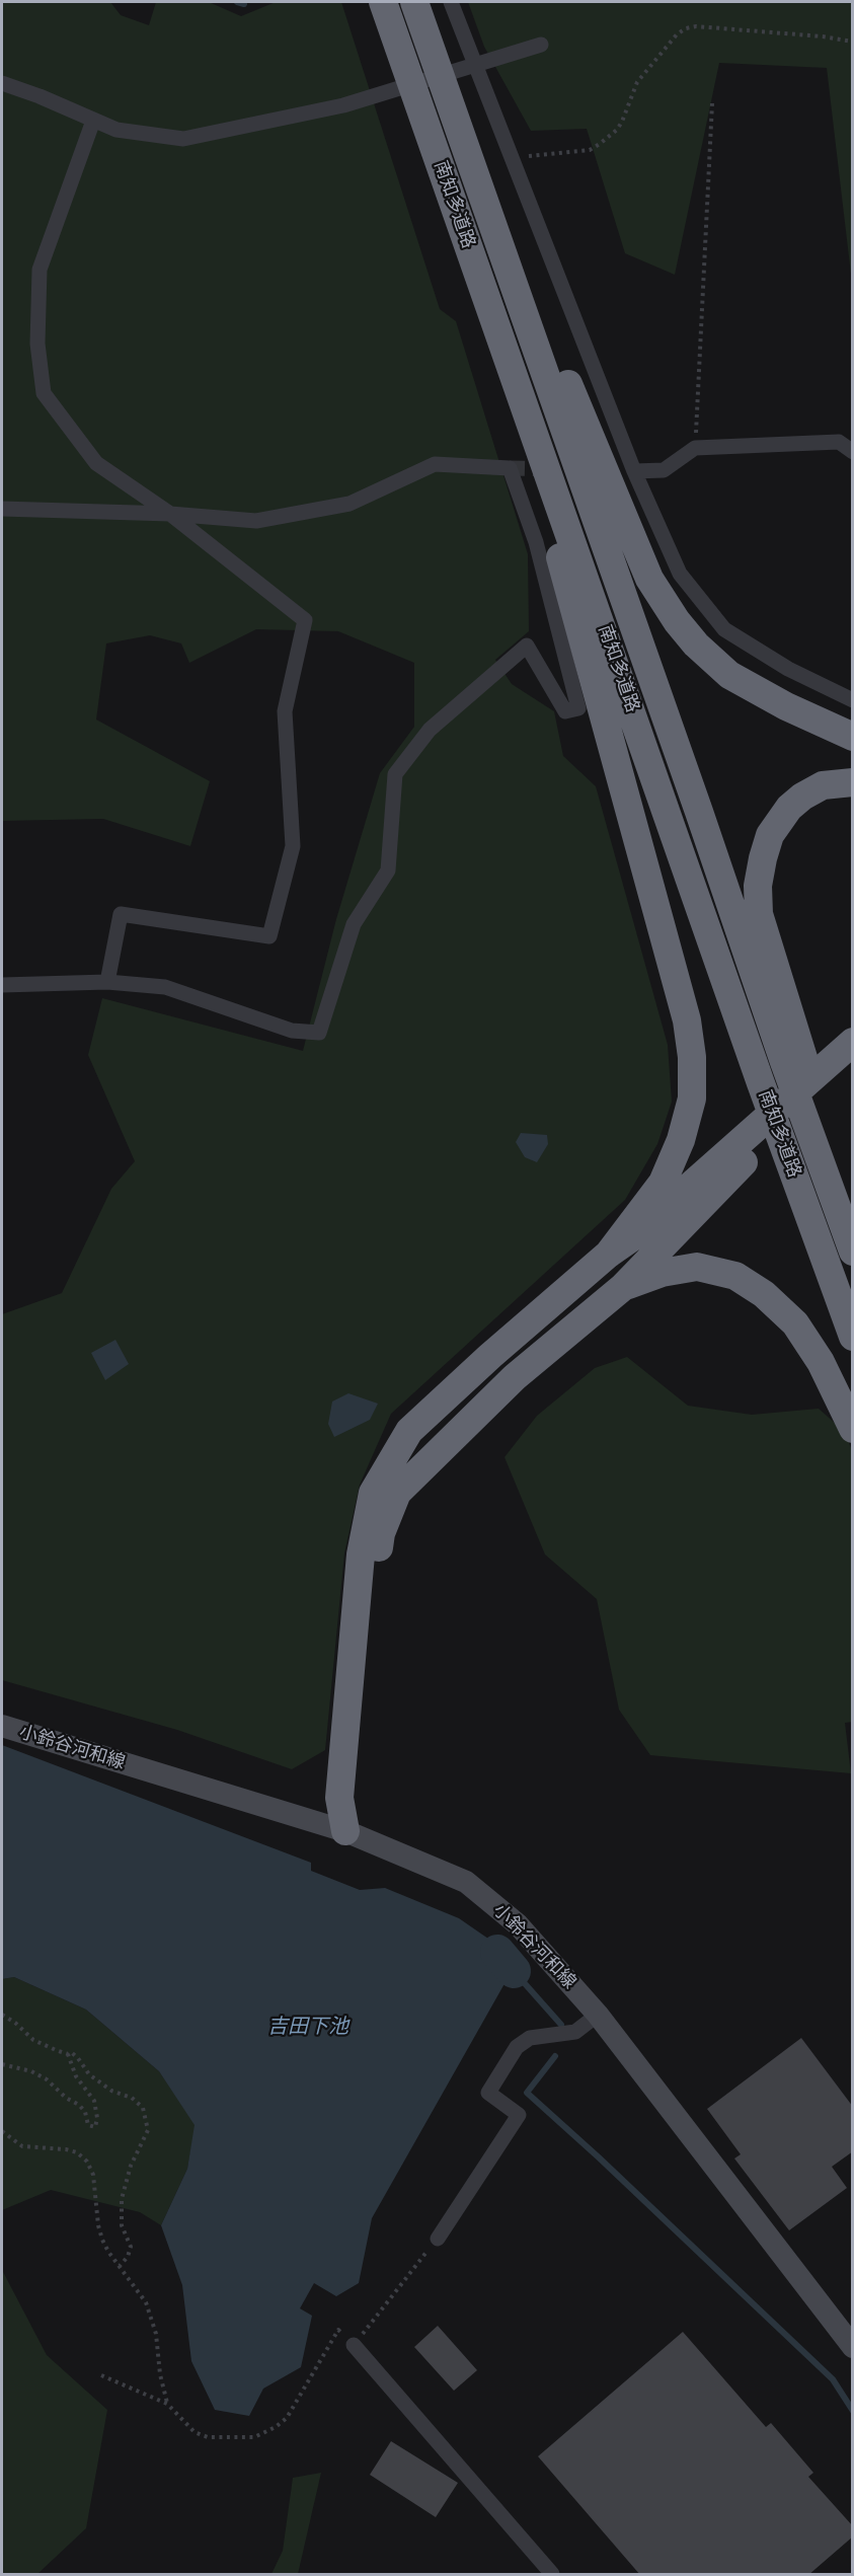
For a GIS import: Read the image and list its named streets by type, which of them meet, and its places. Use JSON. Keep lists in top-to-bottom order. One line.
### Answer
{"streets":{"highway":["南知多道路"],"main road":["小鈴谷河和線"]},"water":["吉田下池"]}
